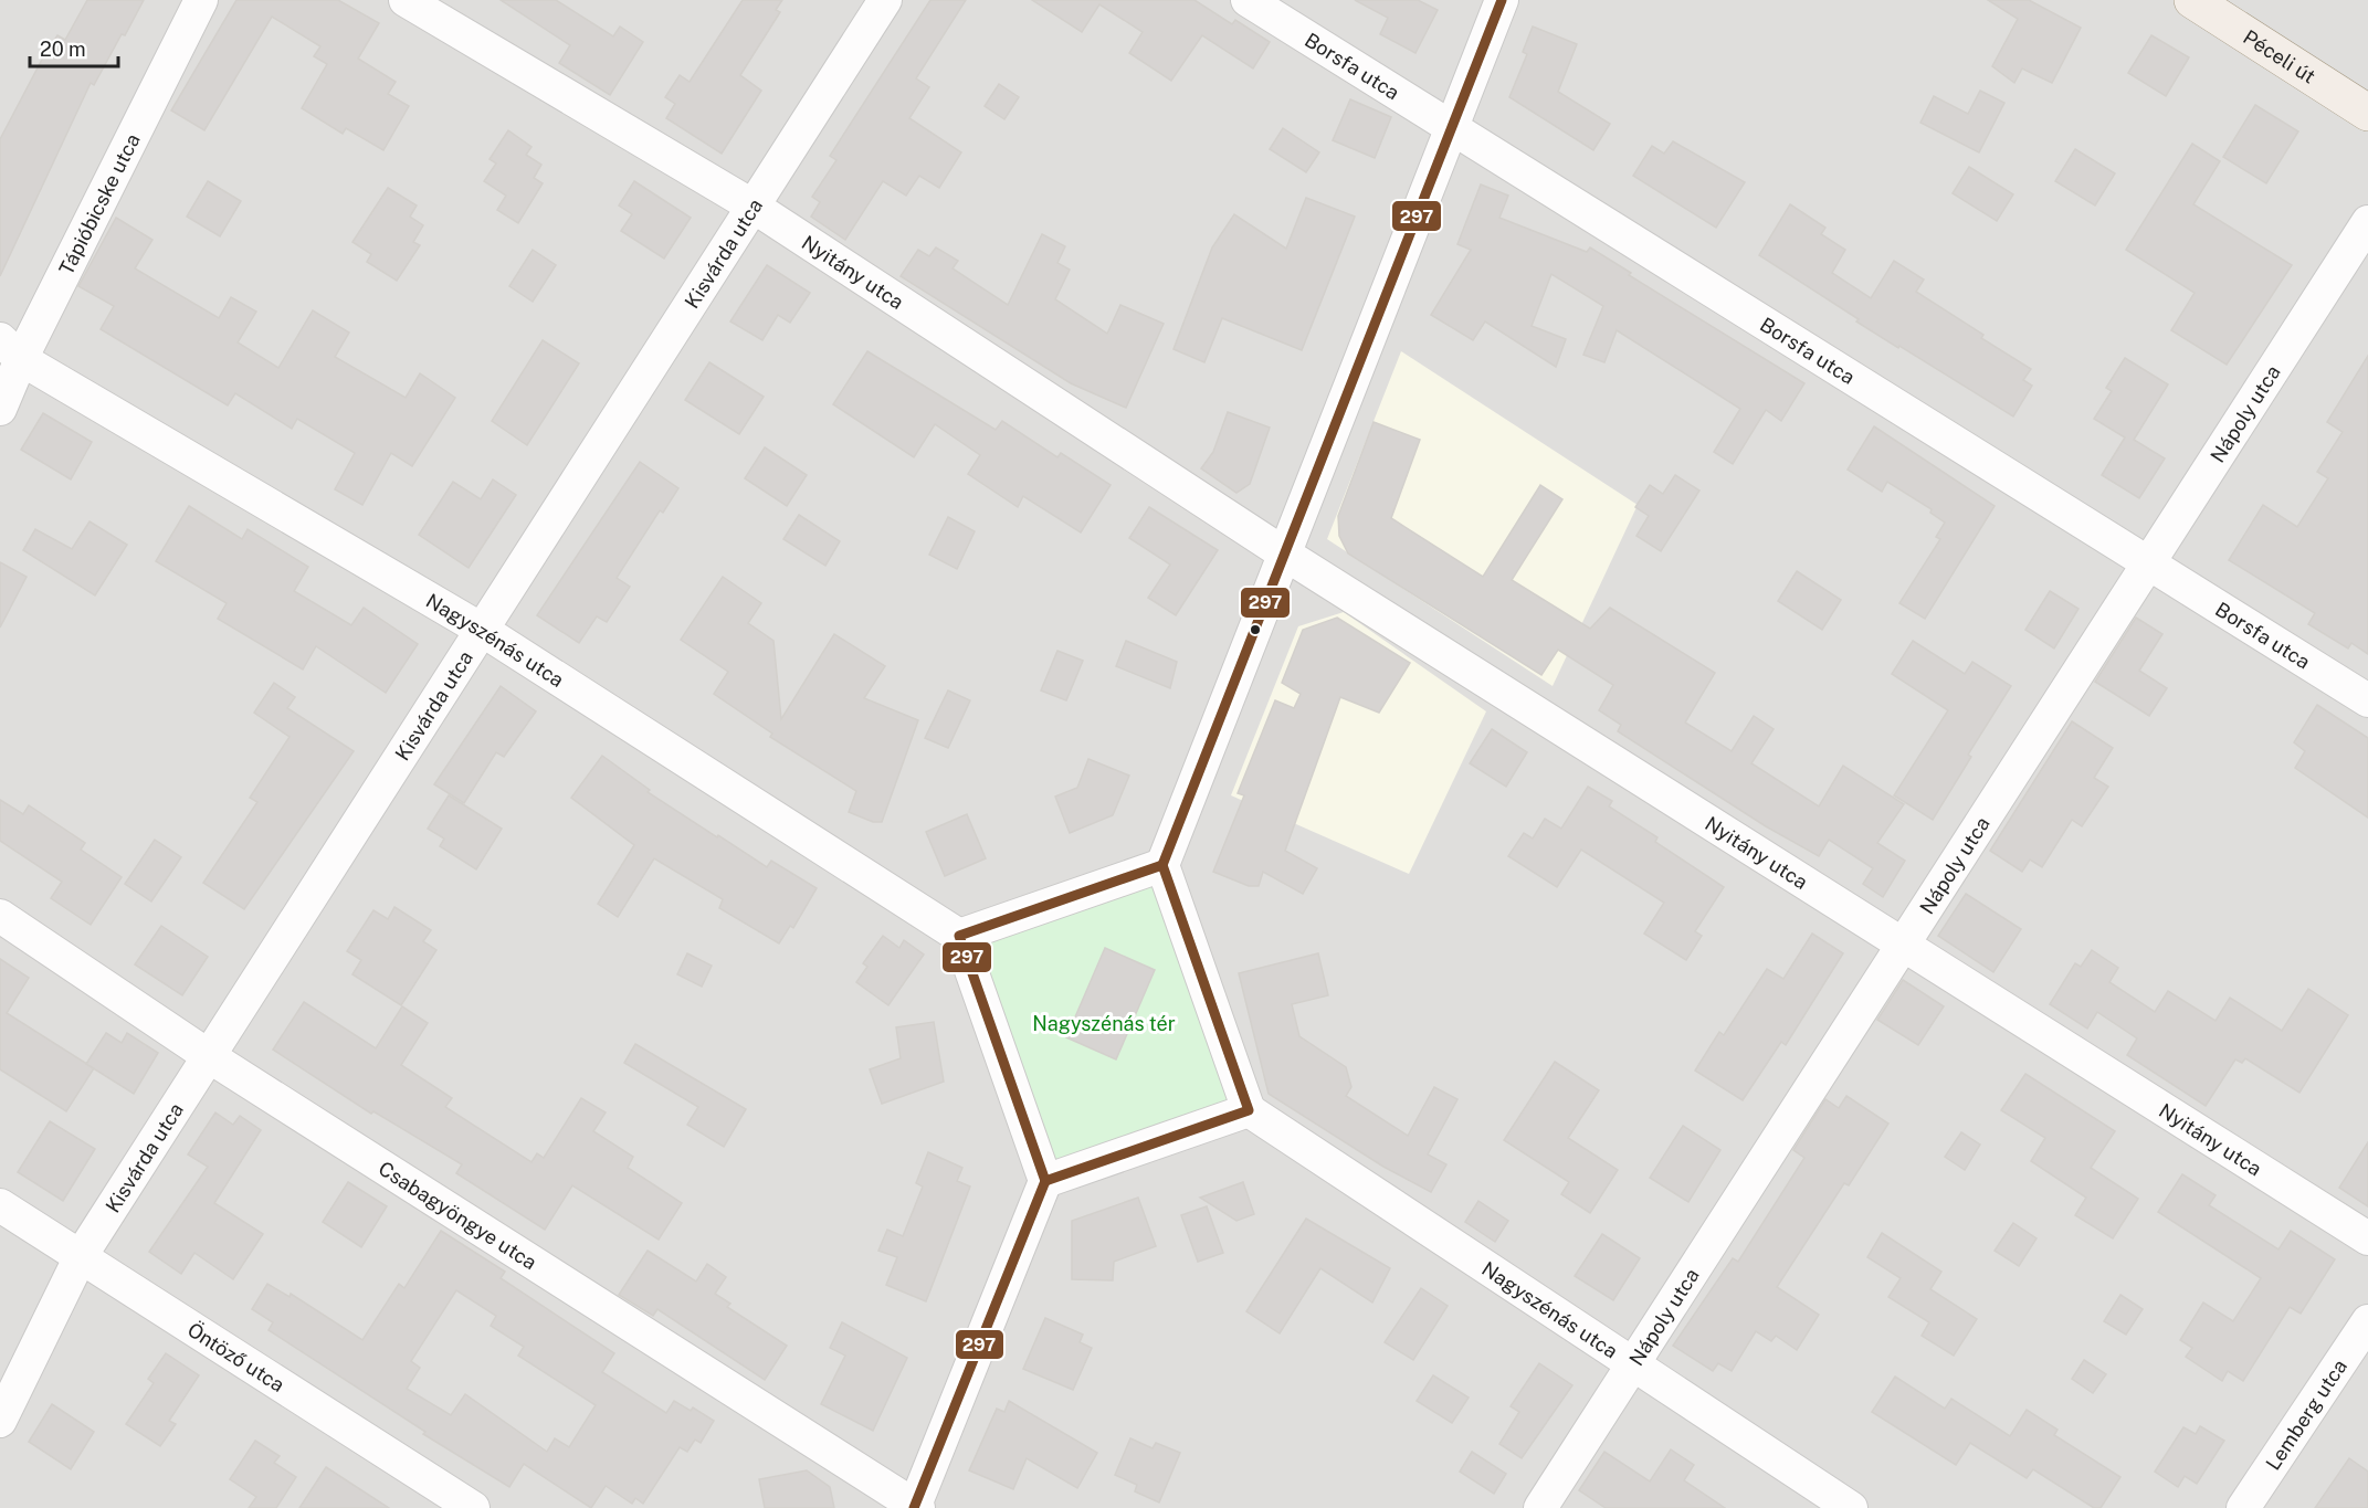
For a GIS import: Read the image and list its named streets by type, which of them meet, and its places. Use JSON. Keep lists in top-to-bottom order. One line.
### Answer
{"streets":{"main road":["Péceli út"],"street":["Borsfa utca","Tápióbicske utca","Kisvárda utca","Nyitány utca","Nápoly utca","Nagyszénás utca","Csabagyöngye utca","Öntöző utca","Lemberg utca"]},"crossings":[["Borsfa utca","Nápoly utca"],["Tápióbicske utca","Nagyszénás utca"],["Kisvárda utca","Nyitány utca"],["Kisvárda utca","Nagyszénás utca"],["Kisvárda utca","Csabagyöngye utca"],["Kisvárda utca","Öntöző utca"],["Nyitány utca","Nápoly utca"],["Nápoly utca","Nagyszénás utca"]],"parks":["Nagyszénás tér"],"lines":["transit line 297"],"scale_bar":"20 m"}
